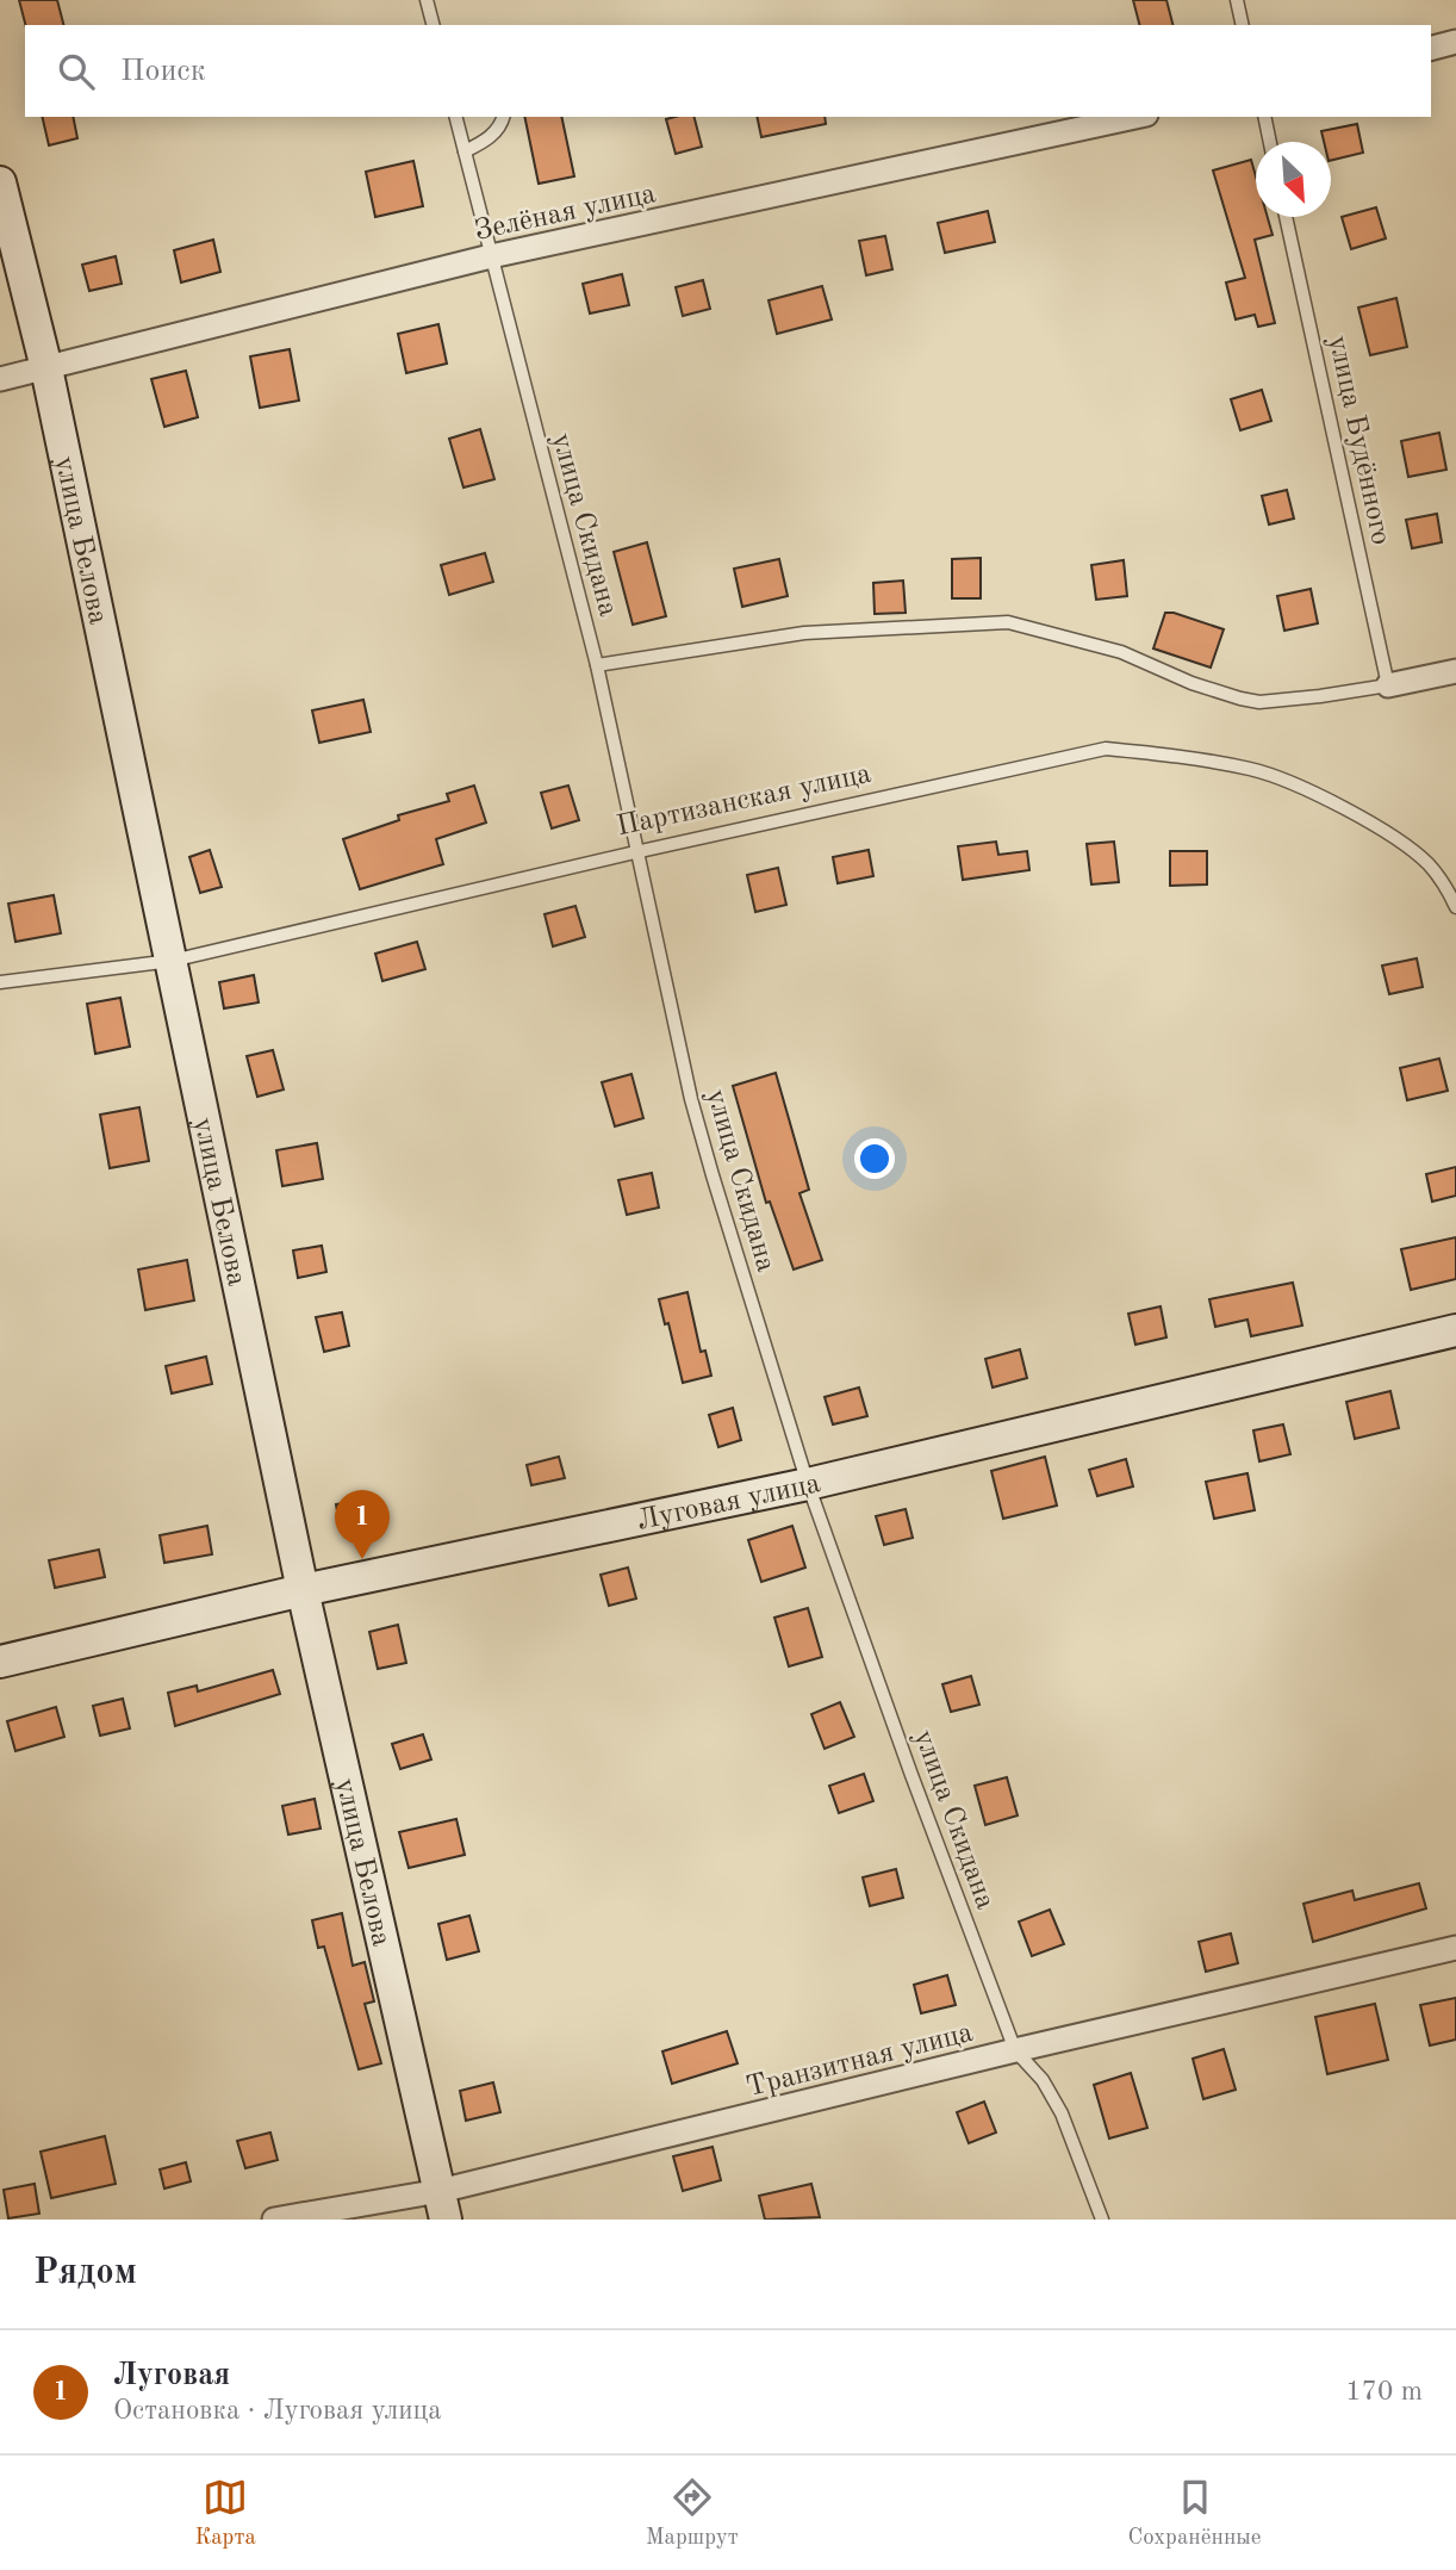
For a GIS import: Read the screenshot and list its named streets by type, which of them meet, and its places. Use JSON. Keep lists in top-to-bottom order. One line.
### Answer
{"streets":{"street":["Зелёная улица","улица Белова","Луговая улица","Транзитная улица"],"lane":["улица Будённого","улица Скидана","Партизанская улица"]},"crossings":[["Зелёная улица","улица Скидана"],["Зелёная улица","улица Белова"],["улица Скидана","Партизанская улица"],["улица Скидана","Луговая улица"],["улица Скидана","Транзитная улица"],["улица Белова","Партизанская улица"],["улица Белова","Луговая улица"],["улица Белова","Транзитная улица"]],"north":"bottom right","page":{"search":"Поиск","pins":"1","heading":"Рядом","list":[{"mark":"1","name":"Луговая","note":"Остановка · Луговая улица","value":"170 m"}],"nav":["Карта","Маршрут","Сохранённые"]}}
